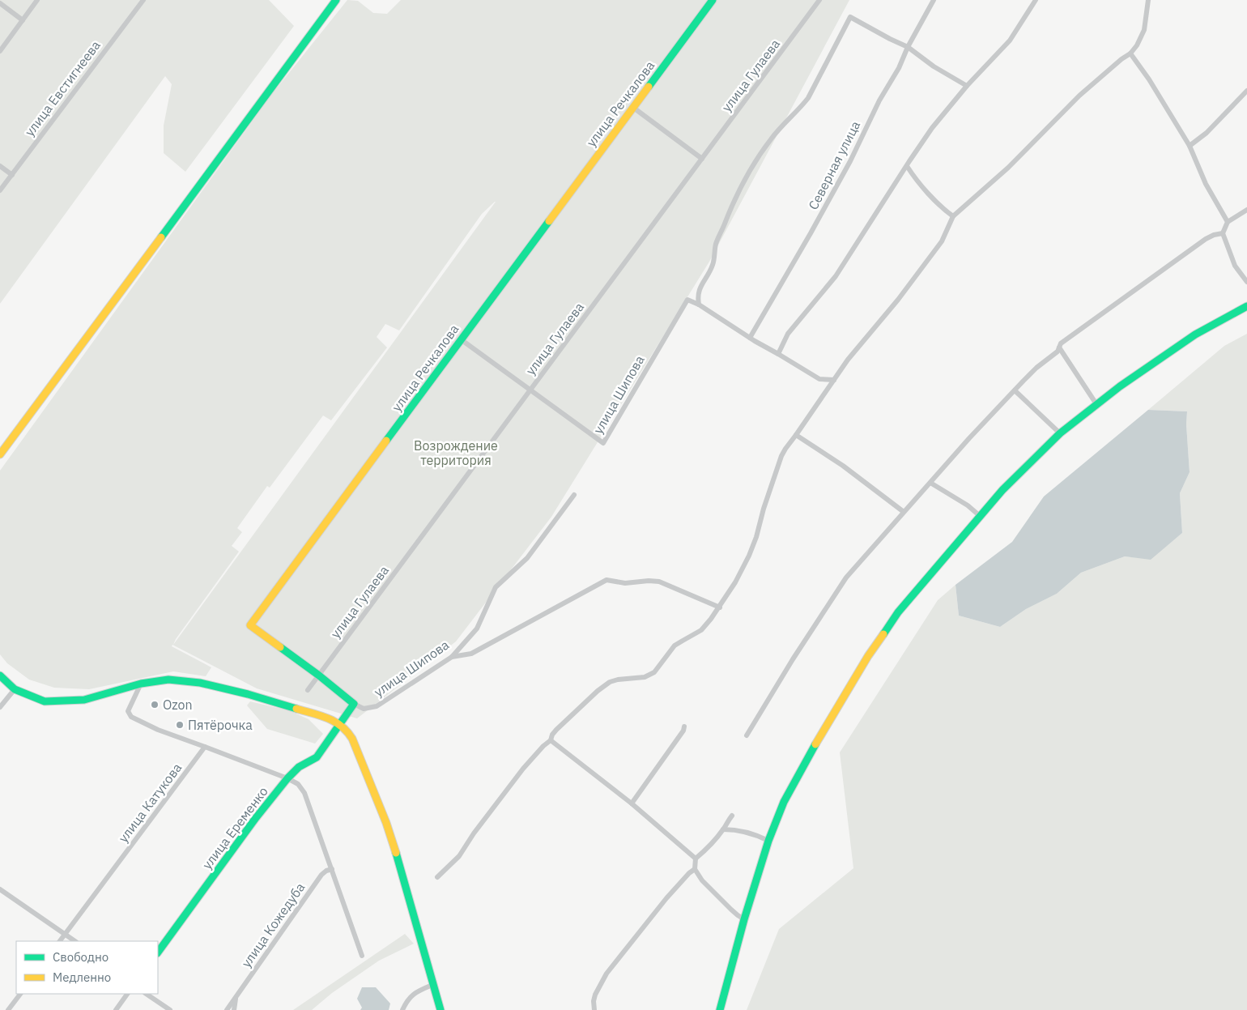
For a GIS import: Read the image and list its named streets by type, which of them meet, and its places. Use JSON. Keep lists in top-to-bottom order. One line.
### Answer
{"streets":{"street":["улица Гулаева","улица Евстигнеева","улица Речкалова","Северная улица","улица Шипова","улица Катукова","улица Еременко","улица Кожедуба"]},"crossings":[["улица Гулаева","улица Речкалова"],["улица Гулаева","улица Шипова"],["улица Речкалова","улица Шипова"]],"parks":["Возрождение территория"],"places":["Ozon","Пятёрочка"],"legend":["Свободно","Медленно"]}
